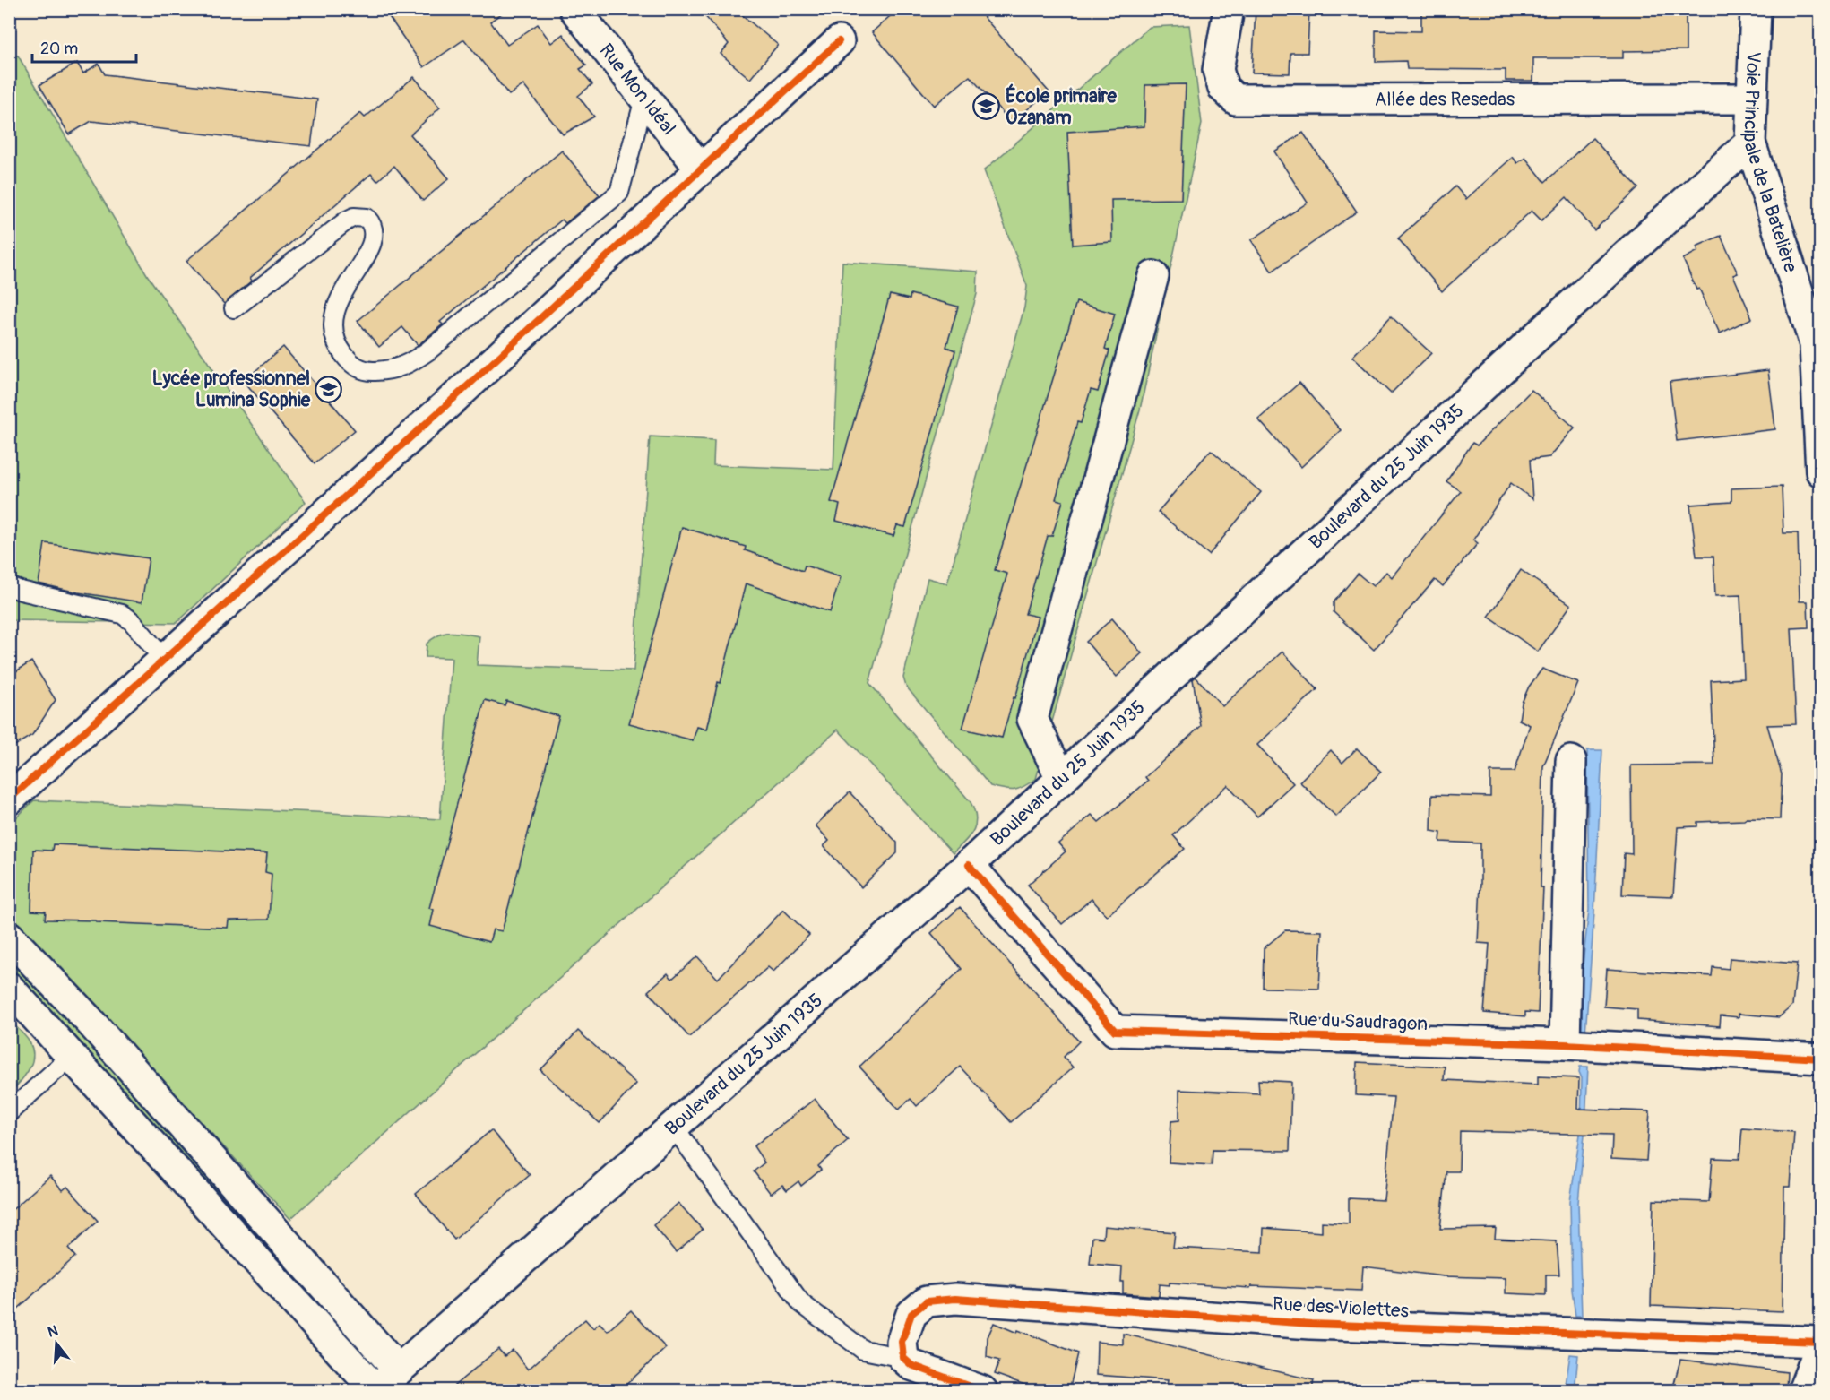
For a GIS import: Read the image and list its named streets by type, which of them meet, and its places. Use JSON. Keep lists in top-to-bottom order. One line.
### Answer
{"streets":{"street":["Rue Mon Idéal","Allée des Resedas","Voie Principale de la Batelière","Boulevard du 25 Juin 1935","Rue du Saudragon","Rue des Violettes"]},"crossings":[["Allée des Resedas","Voie Principale de la Batelière"],["Voie Principale de la Batelière","Boulevard du 25 Juin 1935"],["Boulevard du 25 Juin 1935","Rue du Saudragon"]],"places":{"school or university":["École primaire Ozanam","Lycée professionnel Lumina Sophie"]},"scale_bar":"20 m","north":"top"}
